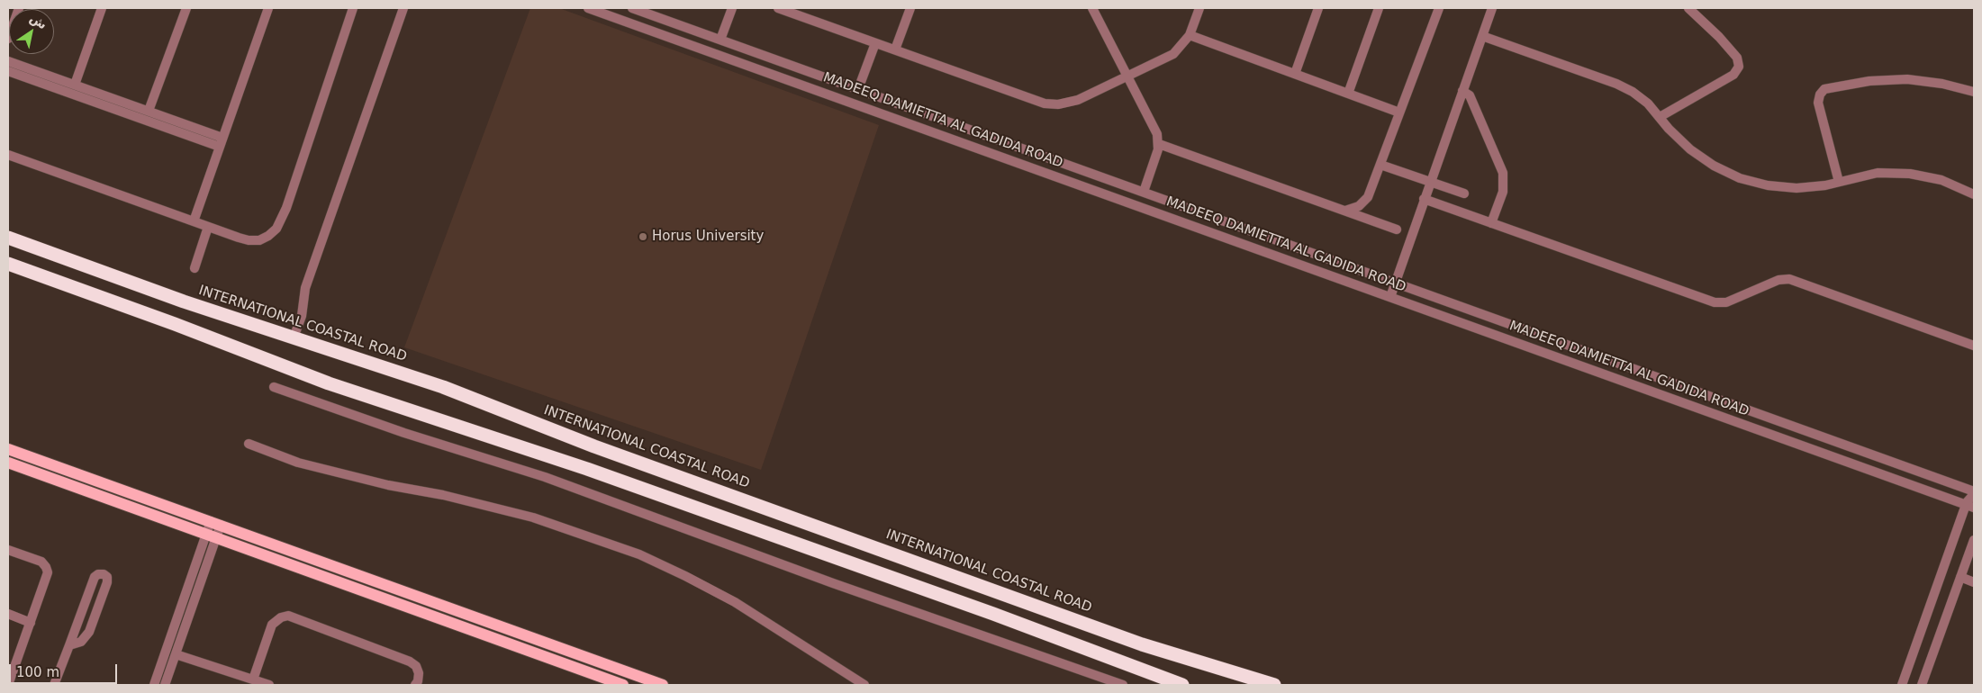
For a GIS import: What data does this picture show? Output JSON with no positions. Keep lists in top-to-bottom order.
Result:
{
  "streets": {
    "highway": ["INTERNATIONAL COASTAL ROAD"],
    "street": ["MADEEQ DAMIETTA AL GADIDA ROAD"]
  },
  "places": ["Horus University"],
  "scale_bar": "100 m",
  "north": "top right"
}
